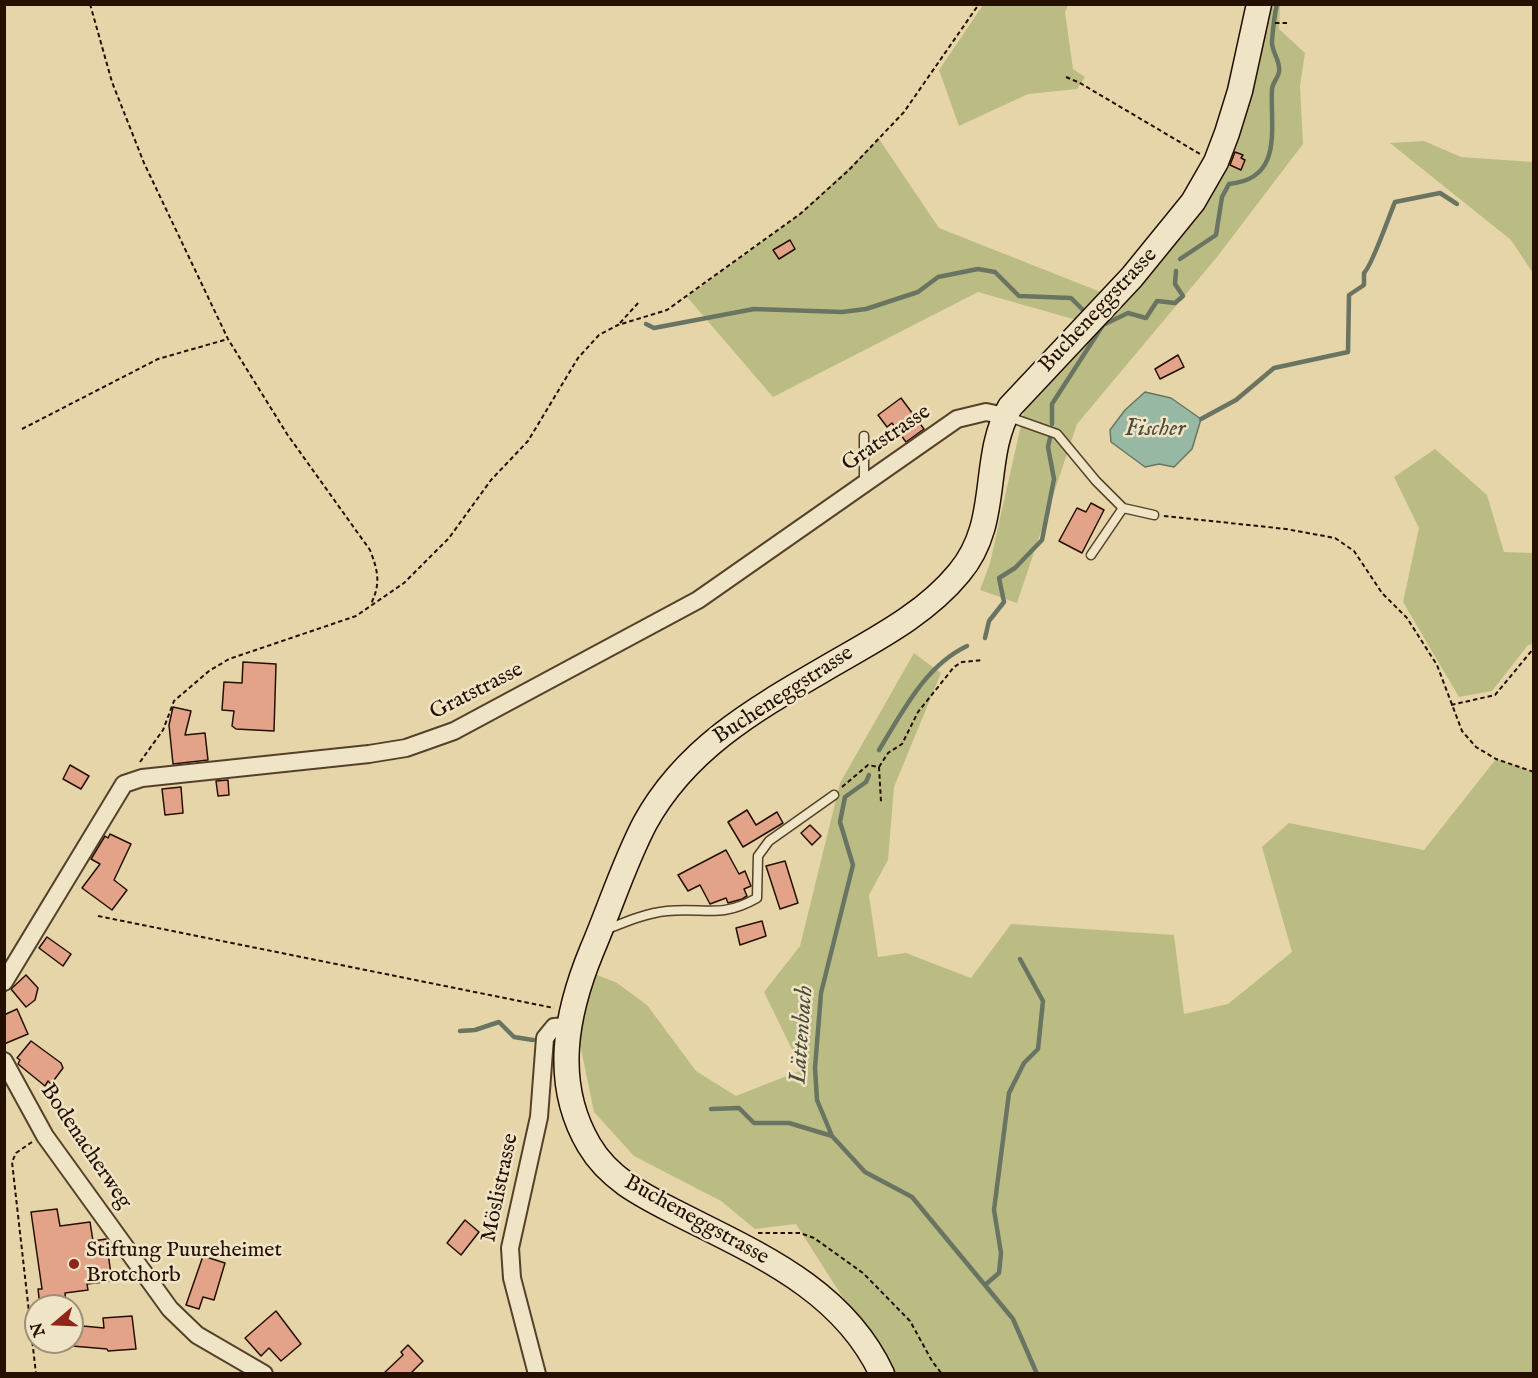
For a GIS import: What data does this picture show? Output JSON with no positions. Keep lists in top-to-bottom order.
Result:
{
  "streets": {
    "street": [
      "Bucheneggstrasse",
      "Gratstrasse",
      "Bodenacherweg",
      "Möslistrasse"
    ]
  },
  "crossings": [
    ["Bucheneggstrasse", "Gratstrasse"],
    ["Bucheneggstrasse", "Möslistrasse"]
  ],
  "water": ["Fischer", "Lättenbach"],
  "places": ["Stiftung Puureheimet Brotchorb"],
  "north": "left"
}
